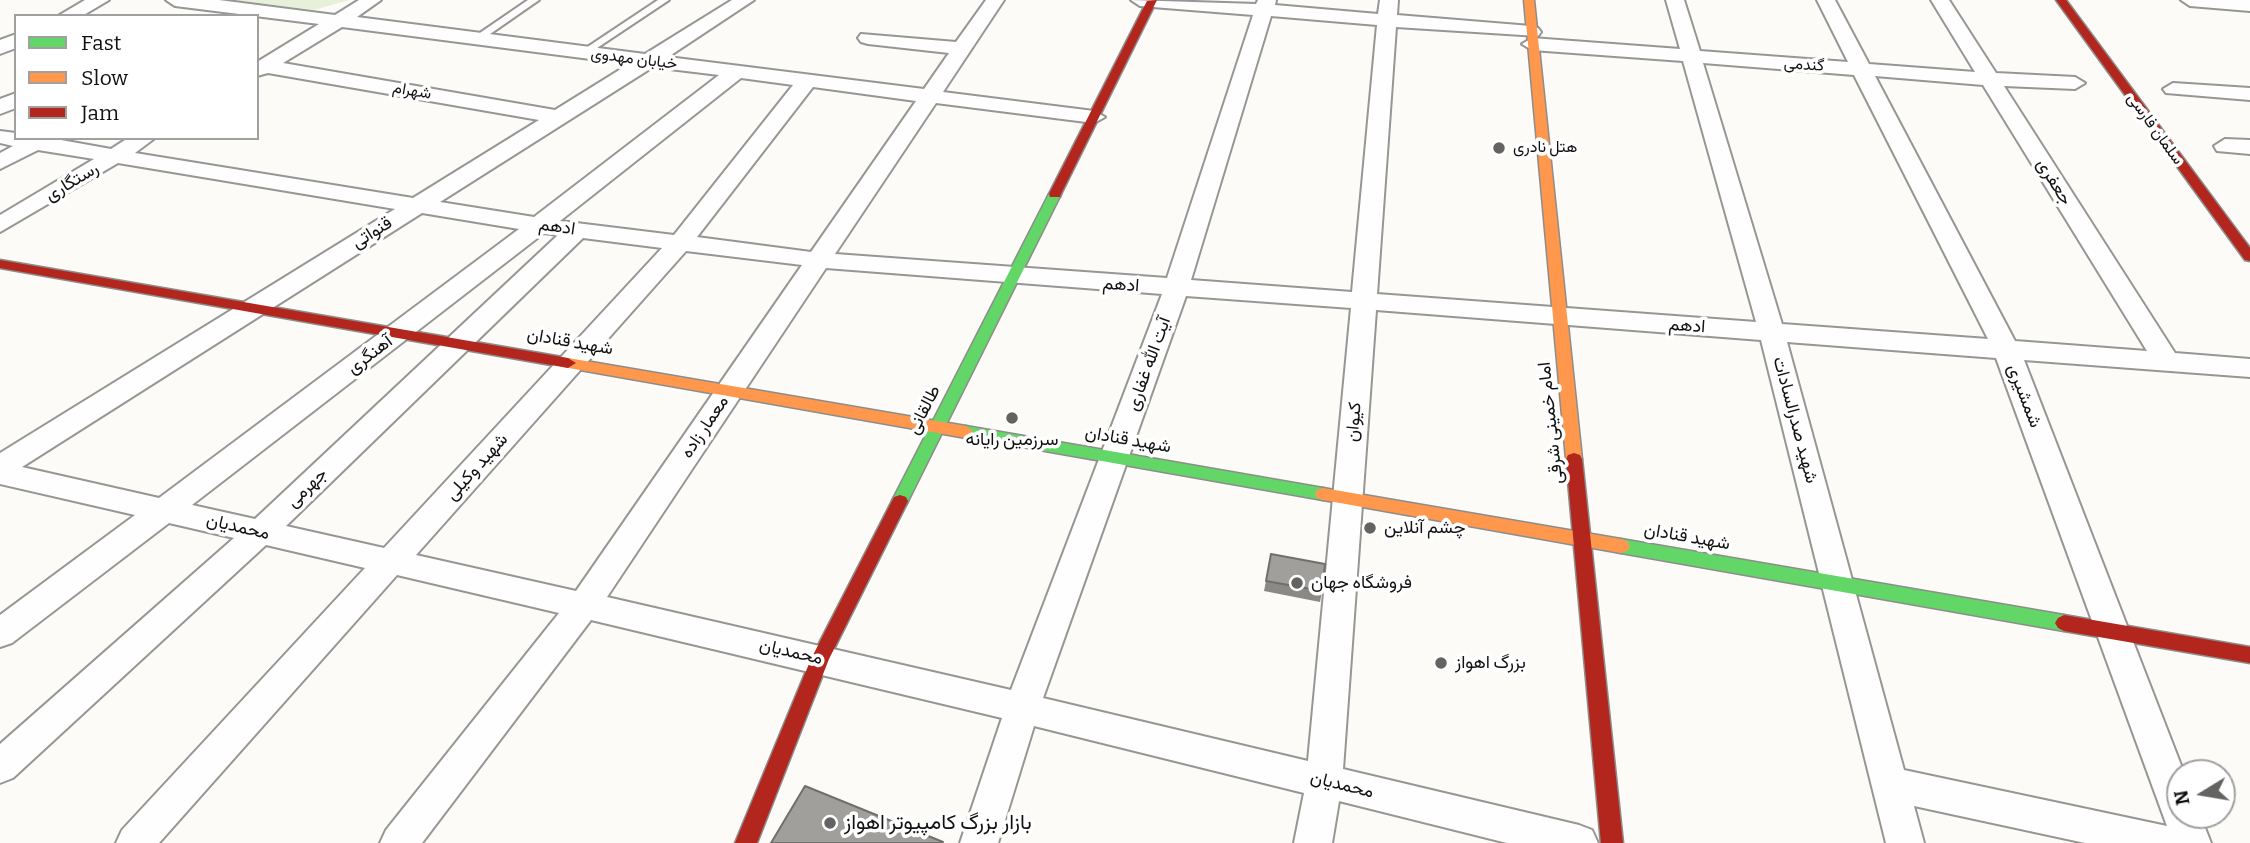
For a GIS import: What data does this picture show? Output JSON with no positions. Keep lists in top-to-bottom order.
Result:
{
  "streets": {
    "street": [
      "خیابان مهدوی",
      "گندمی",
      "شهرام",
      "سلمان فارسی",
      "رستگاری",
      "جعفری",
      "ادهم",
      "قنواتی",
      "شهید قنادان",
      "آهنگری",
      "آیت الله غفاری",
      "شمشیری",
      "طالقانی",
      "شهید صدرالسادات",
      "کیوان",
      "امام خمینی شرقی",
      "معمار زاده",
      "شهید وکیلی",
      "جهرمی",
      "محمدیان"
    ]
  },
  "crossings": [
    ["خیابان مهدوی", "قنواتی"],
    ["خیابان مهدوی", "آهنگری"],
    ["خیابان مهدوی", "طالقانی"],
    ["خیابان مهدوی", "معمار زاده"],
    ["خیابان مهدوی", "شهید وکیلی"],
    ["گندمی", "جعفری"],
    ["گندمی", "آیت الله غفاری"],
    ["گندمی", "شمشیری"],
    ["گندمی", "طالقانی"],
    ["گندمی", "شهید صدرالسادات"],
    ["گندمی", "کیوان"],
    ["گندمی", "امام خمینی شرقی"],
    ["شهرام", "قنواتی"],
    ["رستگاری", "ادهم"],
    ["جعفری", "ادهم"],
    ["ادهم", "قنواتی"],
    ["ادهم", "آهنگری"],
    ["ادهم", "آیت الله غفاری"],
    ["ادهم", "شمشیری"],
    ["ادهم", "طالقانی"],
    ["ادهم", "شهید صدرالسادات"],
    ["ادهم", "کیوان"],
    ["ادهم", "امام خمینی شرقی"],
    ["ادهم", "معمار زاده"],
    ["ادهم", "شهید وکیلی"],
    ["ادهم", "جهرمی"],
    ["قنواتی", "شهید قنادان"],
    ["شهید قنادان", "آهنگری"],
    ["شهید قنادان", "آیت الله غفاری"],
    ["شهید قنادان", "شمشیری"],
    ["شهید قنادان", "طالقانی"],
    ["شهید قنادان", "شهید صدرالسادات"],
    ["شهید قنادان", "کیوان"],
    ["شهید قنادان", "امام خمینی شرقی"],
    ["شهید قنادان", "معمار زاده"],
    ["شهید قنادان", "شهید وکیلی"],
    ["شهید قنادان", "جهرمی"],
    ["آهنگری", "محمدیان"],
    ["آیت الله غفاری", "محمدیان"],
    ["طالقانی", "محمدیان"],
    ["کیوان", "محمدیان"],
    ["معمار زاده", "محمدیان"],
    ["شهید وکیلی", "محمدیان"],
    ["جهرمی", "محمدیان"]
  ],
  "places": [
    "هتل نادری",
    "سرزمین رایانه",
    "چشم آنلاین",
    "فروشگاه جهان",
    "بزرگ اهواز",
    "بازار بزرگ کامپیوتر اهواز"
  ],
  "legend": ["Fast", "Slow", "Jam"],
  "north": "left"
}
